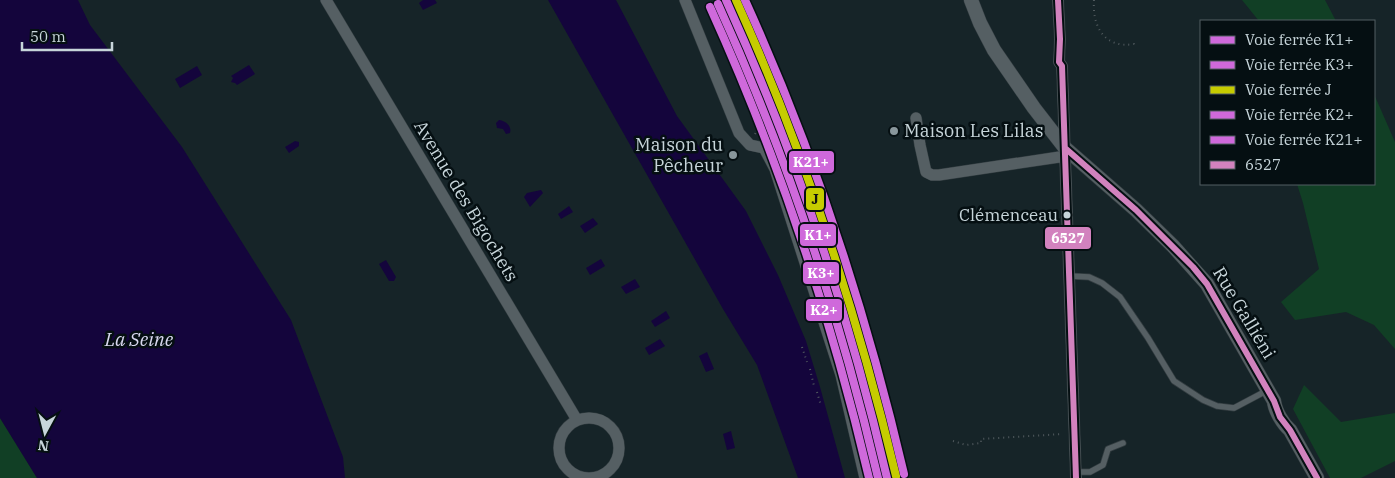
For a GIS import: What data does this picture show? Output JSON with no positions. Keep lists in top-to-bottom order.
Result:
{
  "streets": {
    "street": ["Avenue des Bigochets", "Rue Galliéni"]
  },
  "water": ["La Seine"],
  "places": ["Maison Les Lilas", "Maison du Pêcheur", "Clémenceau"],
  "lines": [
    "rail line K1+",
    "rail line J",
    "rail line K21+",
    "transit line 6527",
    "rail line K3+",
    "rail line K2+"
  ],
  "legend": [
    "Voie ferrée K1+",
    "Voie ferrée K3+",
    "Voie ferrée J",
    "Voie ferrée K2+",
    "Voie ferrée K21+",
    "6527"
  ],
  "scale_bar": "50 m",
  "north": "bottom"
}
